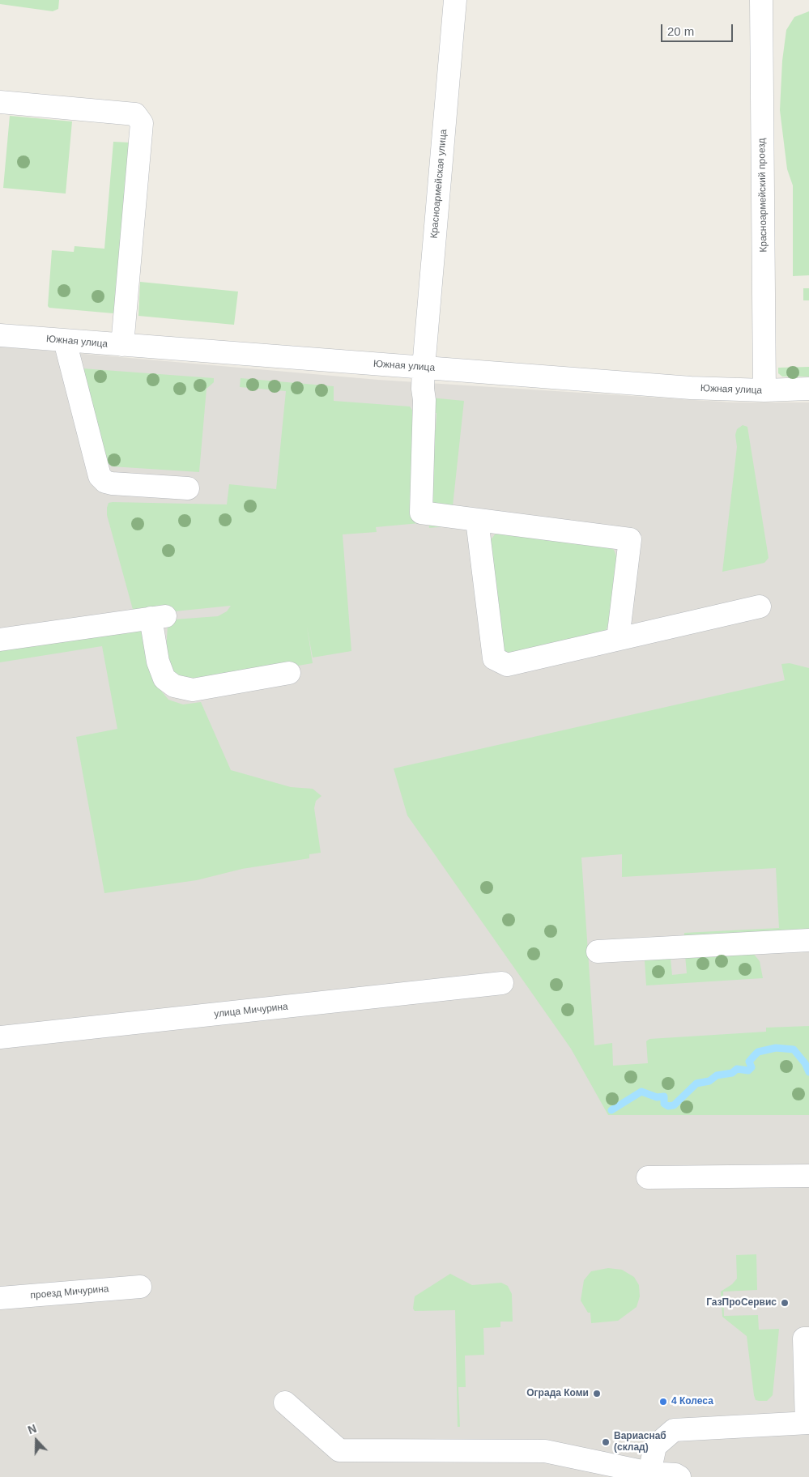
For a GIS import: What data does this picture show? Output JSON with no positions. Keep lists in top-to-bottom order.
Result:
{
  "streets": {
    "street": [
      "Красноармейская улица",
      "Красноармейский проезд",
      "Южная улица",
      "улица Мичурина",
      "проезд Мичурина"
    ]
  },
  "crossings": [
    ["Красноармейская улица", "Южная улица"],
    ["Красноармейский проезд", "Южная улица"]
  ],
  "places": [
    "ГазПроСервис",
    "Ограда Коми",
    "4 Колеса",
    "Вариаснаб (склад)"
  ],
  "scale_bar": "20 m",
  "north": "top"
}
